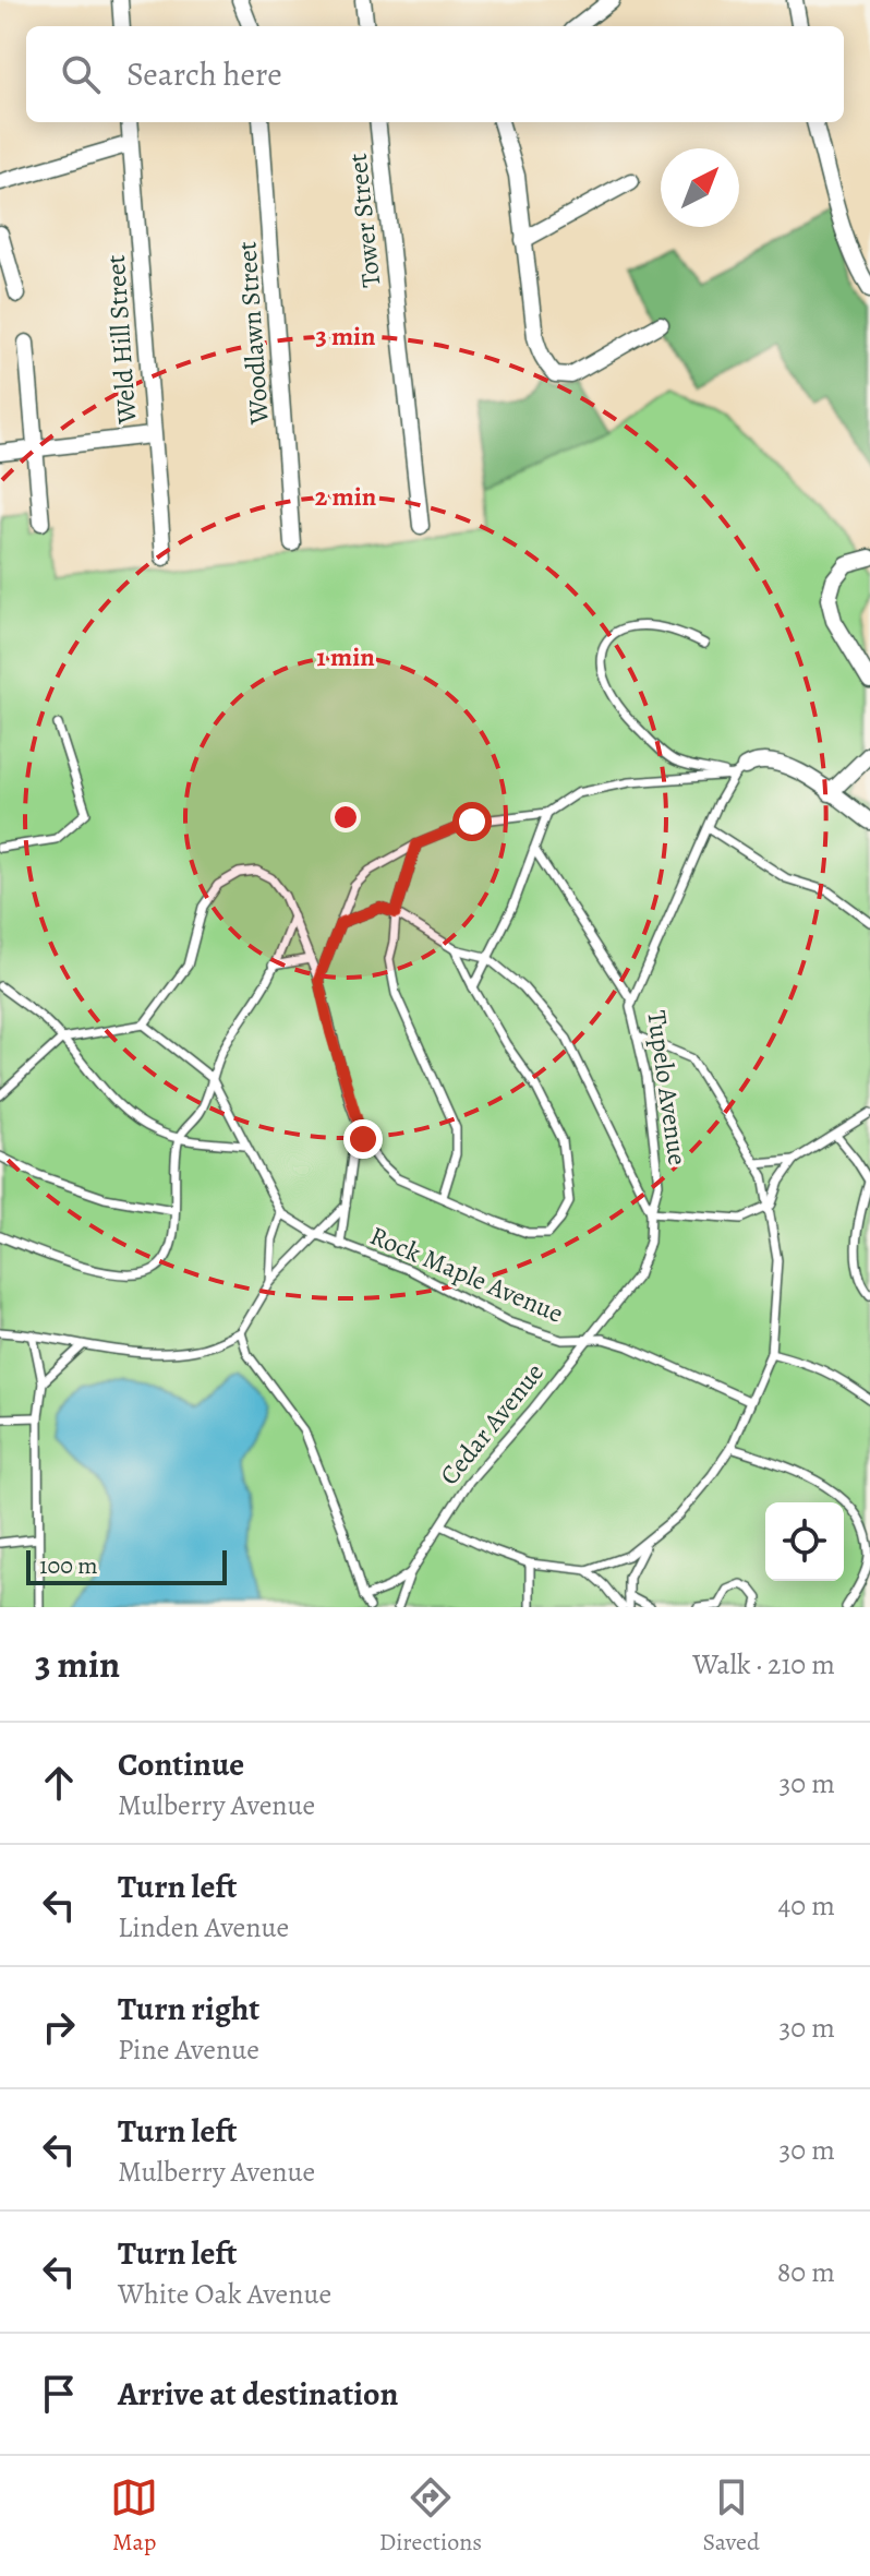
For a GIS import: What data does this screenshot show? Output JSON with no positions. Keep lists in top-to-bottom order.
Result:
{
  "streets": {
    "street": ["Tower Street", "Woodlawn Street", "Weld Hill Street"],
    "lane": ["Tupelo Avenue", "Rock Maple Avenue", "Cedar Avenue"]
  },
  "crossings": [
    ["Tupelo Avenue", "Cedar Avenue"],
    ["Rock Maple Avenue", "Cedar Avenue"]
  ],
  "scale_bar": "100 m",
  "north": "top right",
  "page": {
    "search": "Search here",
    "scale": "100 m",
    "heading": ["3 min", "Walk · 210 m"],
    "list": [
      ["Continue", "Mulberry Avenue", "30 m"],
      ["Turn left", "Linden Avenue", "40 m"],
      ["Turn right", "Pine Avenue", "30 m"],
      ["Turn left", "Mulberry Avenue", "30 m"],
      ["Turn left", "White Oak Avenue", "80 m"],
      "Arrive at destination"
    ],
    "nav": ["Map", "Directions", "Saved"]
  },
  "rings": ["3 min", "2 min", "1 min"]
}
